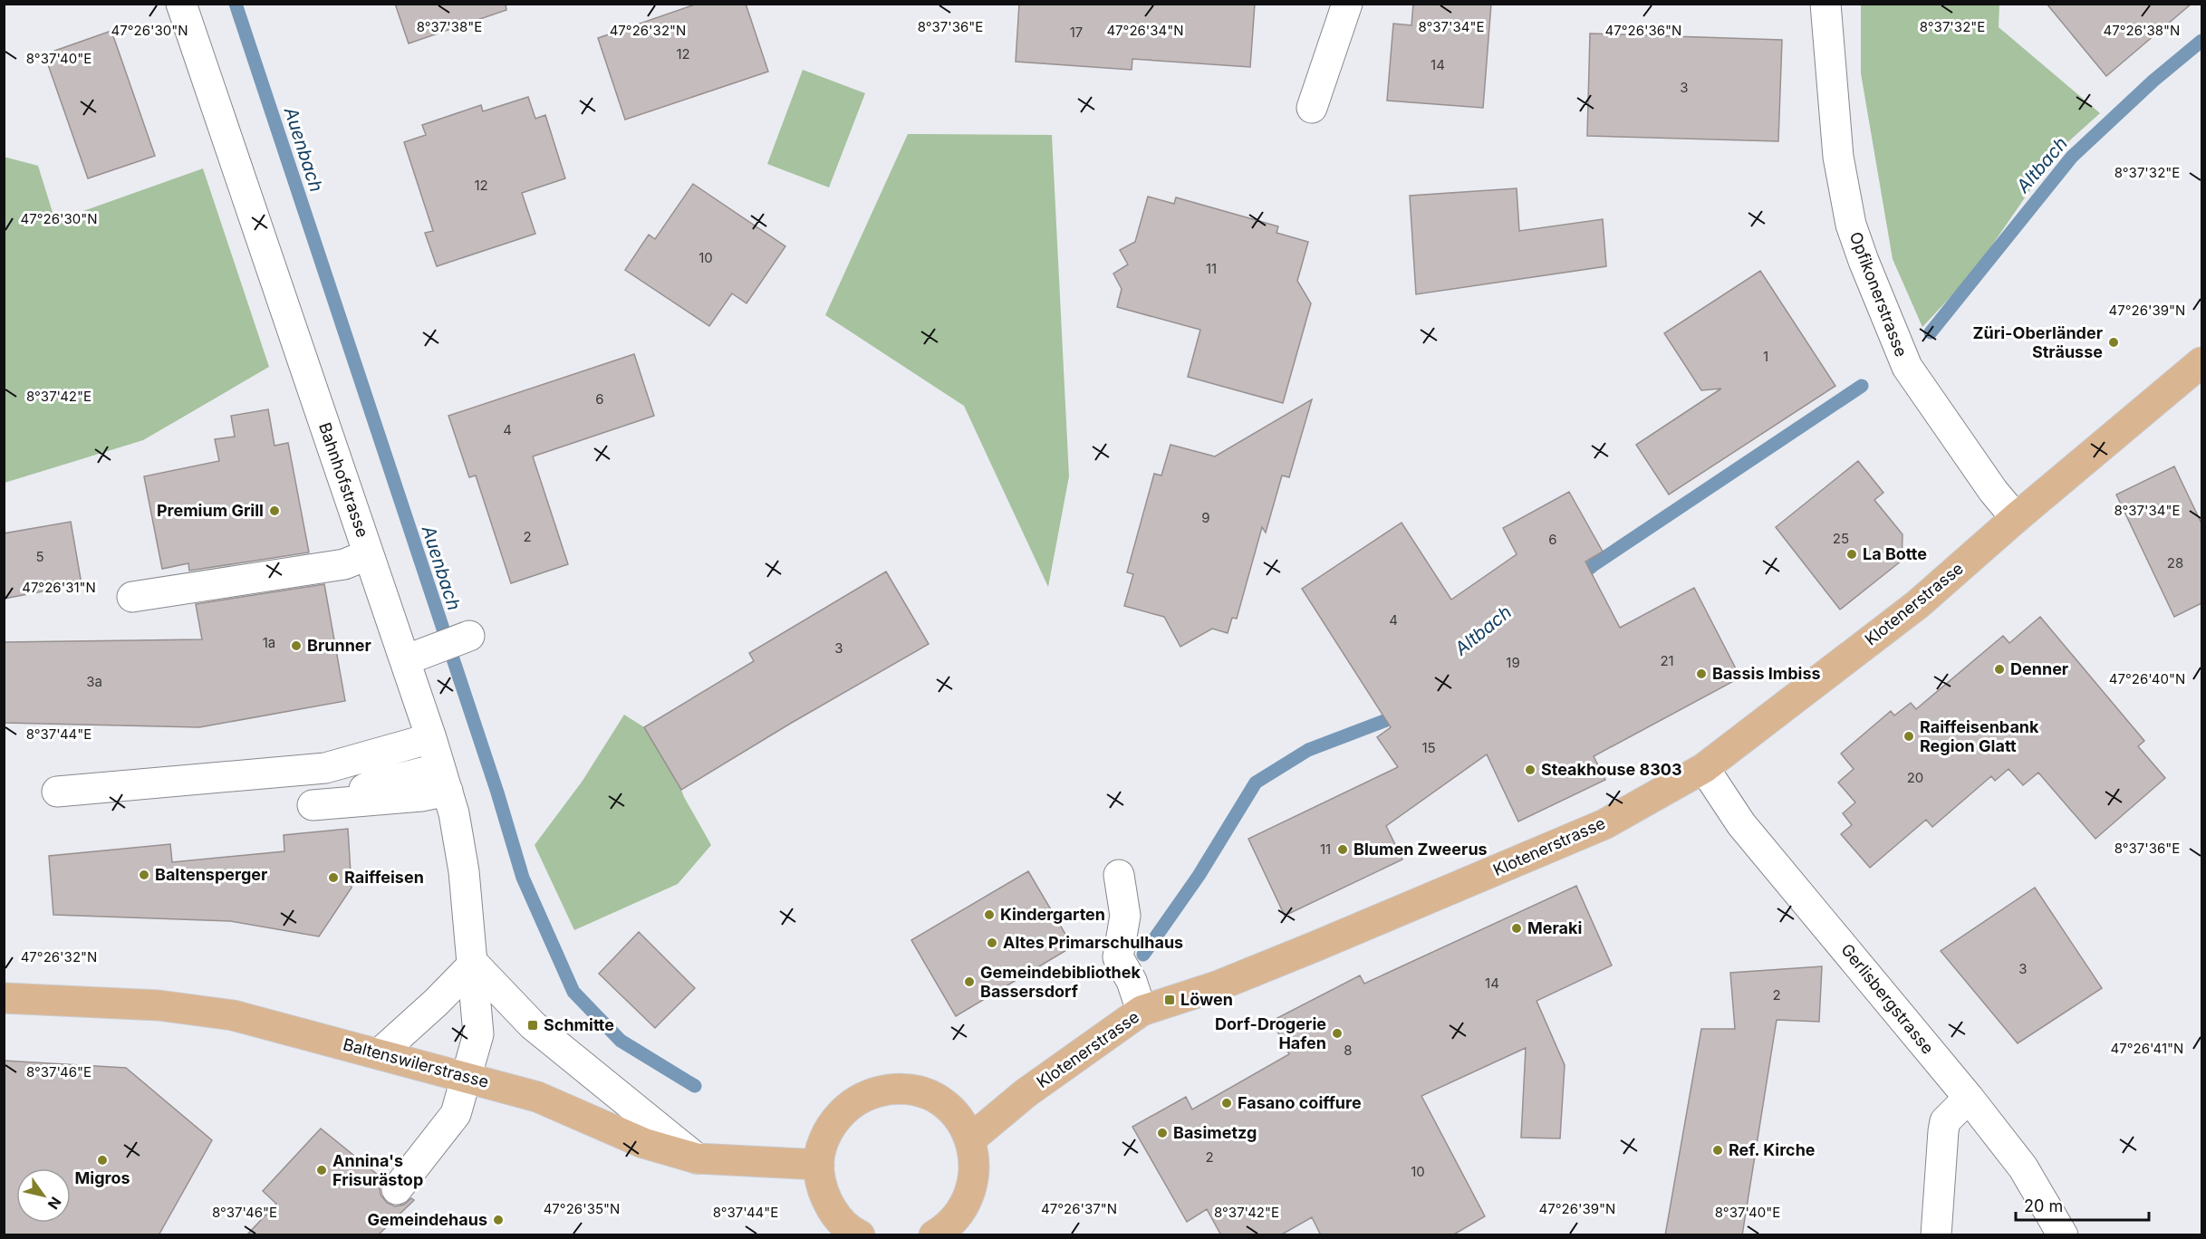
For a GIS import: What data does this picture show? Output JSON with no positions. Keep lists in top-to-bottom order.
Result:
{
  "streets": {
    "main road": ["Klotenerstrasse", "Baltenswilerstrasse"],
    "street": ["Opfikonerstrasse", "Bahnhofstrasse", "Gerlisbergstrasse"]
  },
  "crossings": [
    ["Opfikonerstrasse", "Klotenerstrasse"],
    ["Bahnhofstrasse", "Baltenswilerstrasse"],
    ["Klotenerstrasse", "Gerlisbergstrasse"]
  ],
  "water": ["Auenbach", "Altbach"],
  "places": {
    "other": [
      "Züri-Oberländer Sträusse",
      "Premium Grill",
      "La Botte",
      "Brunner",
      "Denner",
      "Bassis Imbiss",
      "Raiffeisenbank Region Glatt",
      "Steakhouse 8303",
      "Blumen Zweerus",
      "Baltensperger",
      "Raiffeisen",
      "Kindergarten",
      "Meraki",
      "Altes Primarschulhaus",
      "Gemeindebibliothek Bassersdorf",
      "Dorf-Drogerie Hafen",
      "Fasano coiffure",
      "Basimetzg",
      "Ref. Kirche",
      "Migros",
      "Annina's Frisurästop",
      "Gemeindehaus"
    ],
    "transit": ["Löwen", "Schmitte"]
  },
  "house_numbers": [
    "17",
    "12",
    "14",
    "3",
    "12",
    "10",
    "11",
    "1",
    "6",
    "4",
    "9",
    "2",
    "25",
    "6",
    "5",
    "28",
    "4",
    "1a",
    "3",
    "21",
    "19",
    "3a",
    "15",
    "20",
    "11",
    "3",
    "14",
    "2",
    "8",
    "2",
    "10"
  ],
  "scale_bar": "20 m",
  "north": "bottom right",
  "coordinates": [
    "8°37'38\"E",
    "8°37'36\"E",
    "8°37'34\"E",
    "8°37'32\"E",
    "47°26'30\"N",
    "47°26'32\"N",
    "47°26'34\"N",
    "47°26'36\"N",
    "47°26'38\"N",
    "8°37'40\"E",
    "47°26'39\"N",
    "8°37'42\"E",
    "47°26'31\"N",
    "47°26'40\"N",
    "8°37'44\"E",
    "47°26'41\"N",
    "8°37'46\"E",
    "47°26'35\"N",
    "47°26'37\"N"
  ]
}
